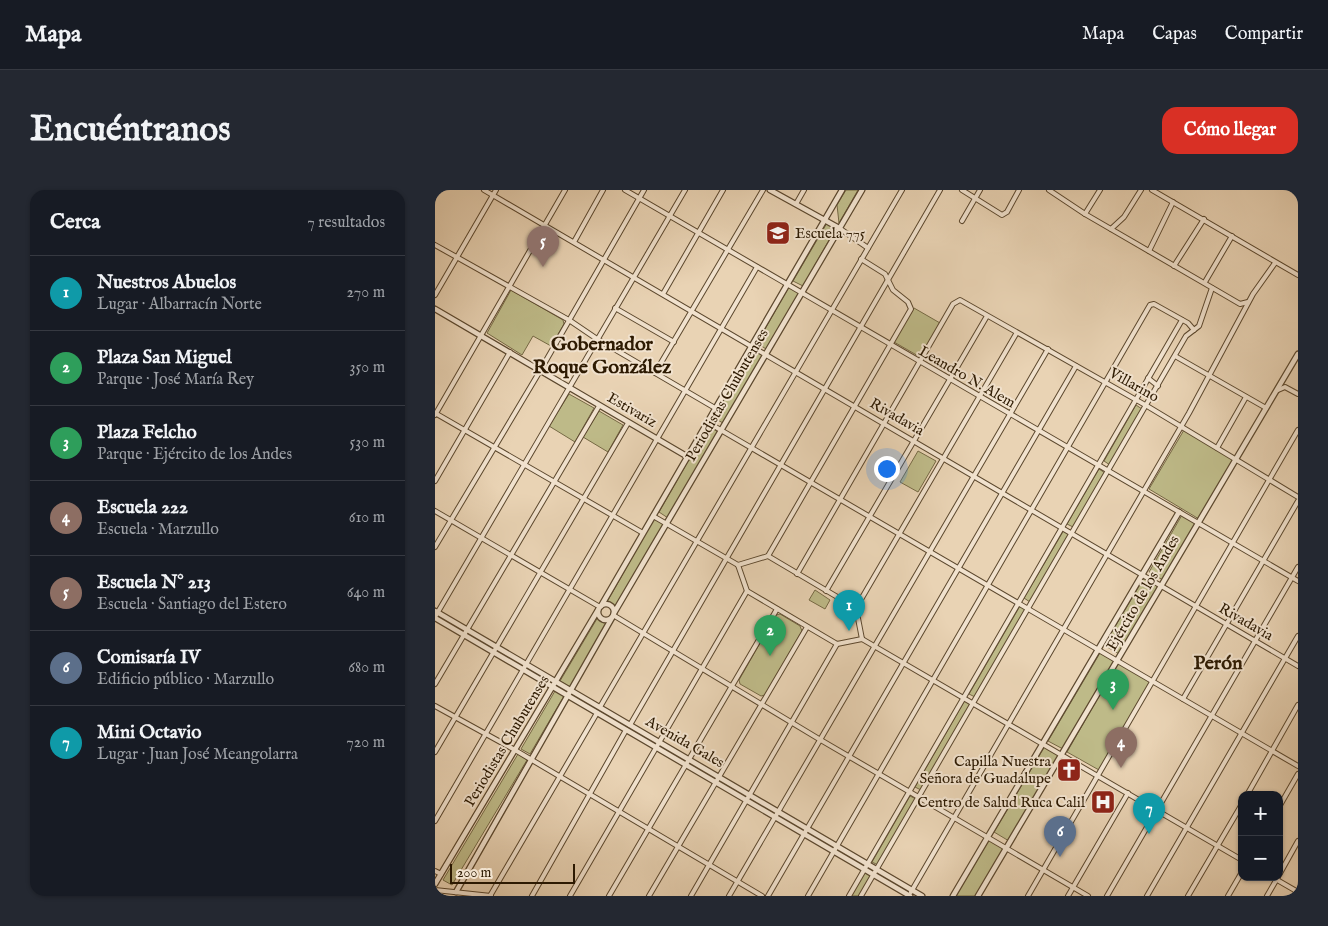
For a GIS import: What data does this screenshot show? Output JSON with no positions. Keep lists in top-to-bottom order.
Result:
{
  "streets": {
    "street": [
      "Leandro N. Alem",
      "Villarino",
      "Periodistas Chubutenses",
      "Estivariz",
      "Rivadavia",
      "Ejército de los Andes",
      "Avenida Gales"
    ]
  },
  "crossings": [
    ["Leandro N. Alem", "Villarino"],
    ["Leandro N. Alem", "Periodistas Chubutenses"],
    ["Leandro N. Alem", "Ejército de los Andes"],
    ["Villarino", "Ejército de los Andes"],
    ["Periodistas Chubutenses", "Estivariz"],
    ["Periodistas Chubutenses", "Rivadavia"],
    ["Periodistas Chubutenses", "Avenida Gales"],
    ["Rivadavia", "Ejército de los Andes"]
  ],
  "districts": ["Gobernador Roque González", "Perón"],
  "places": {
    "school or university": ["Escuela 775"],
    "church": ["Capilla Nuestra Señora de Guadalupe"],
    "hospital": ["Centro de Salud Ruca Calil"]
  },
  "scale_bar": "200 m",
  "page": {
    "header": "Mapa",
    "nav": ["Mapa", "Capas", "Compartir"],
    "buttons": "Cómo llegar",
    "title": "Encuéntranos",
    "heading": ["Cerca", "7 resultados"],
    "pins": [
      "5",
      "1",
      "2",
      "3",
      "4",
      "7",
      "6"
    ],
    "list": [
      {
        "mark": "1",
        "name": "Nuestros Abuelos",
        "note": "Lugar · Albarracín Norte",
        "value": "270 m"
      },
      {
        "mark": "2",
        "name": "Plaza San Miguel",
        "note": "Parque · José María Rey",
        "value": "350 m"
      },
      {
        "mark": "3",
        "name": "Plaza Felcho",
        "note": "Parque · Ejército de los Andes",
        "value": "530 m"
      },
      {
        "mark": "4",
        "name": "Escuela 222",
        "note": "Escuela · Marzullo",
        "value": "610 m"
      },
      {
        "mark": "5",
        "name": "Escuela N° 213",
        "note": "Escuela · Santiago del Estero",
        "value": "640 m"
      },
      {
        "mark": "6",
        "name": "Comisaría IV",
        "note": "Edificio público · Marzullo",
        "value": "680 m"
      },
      {
        "mark": "7",
        "name": "Mini Octavio",
        "note": "Lugar · Juan José Meangolarra",
        "value": "720 m"
      }
    ],
    "map_buttons": ["+", "−"],
    "scale": "200 m"
  }
}
